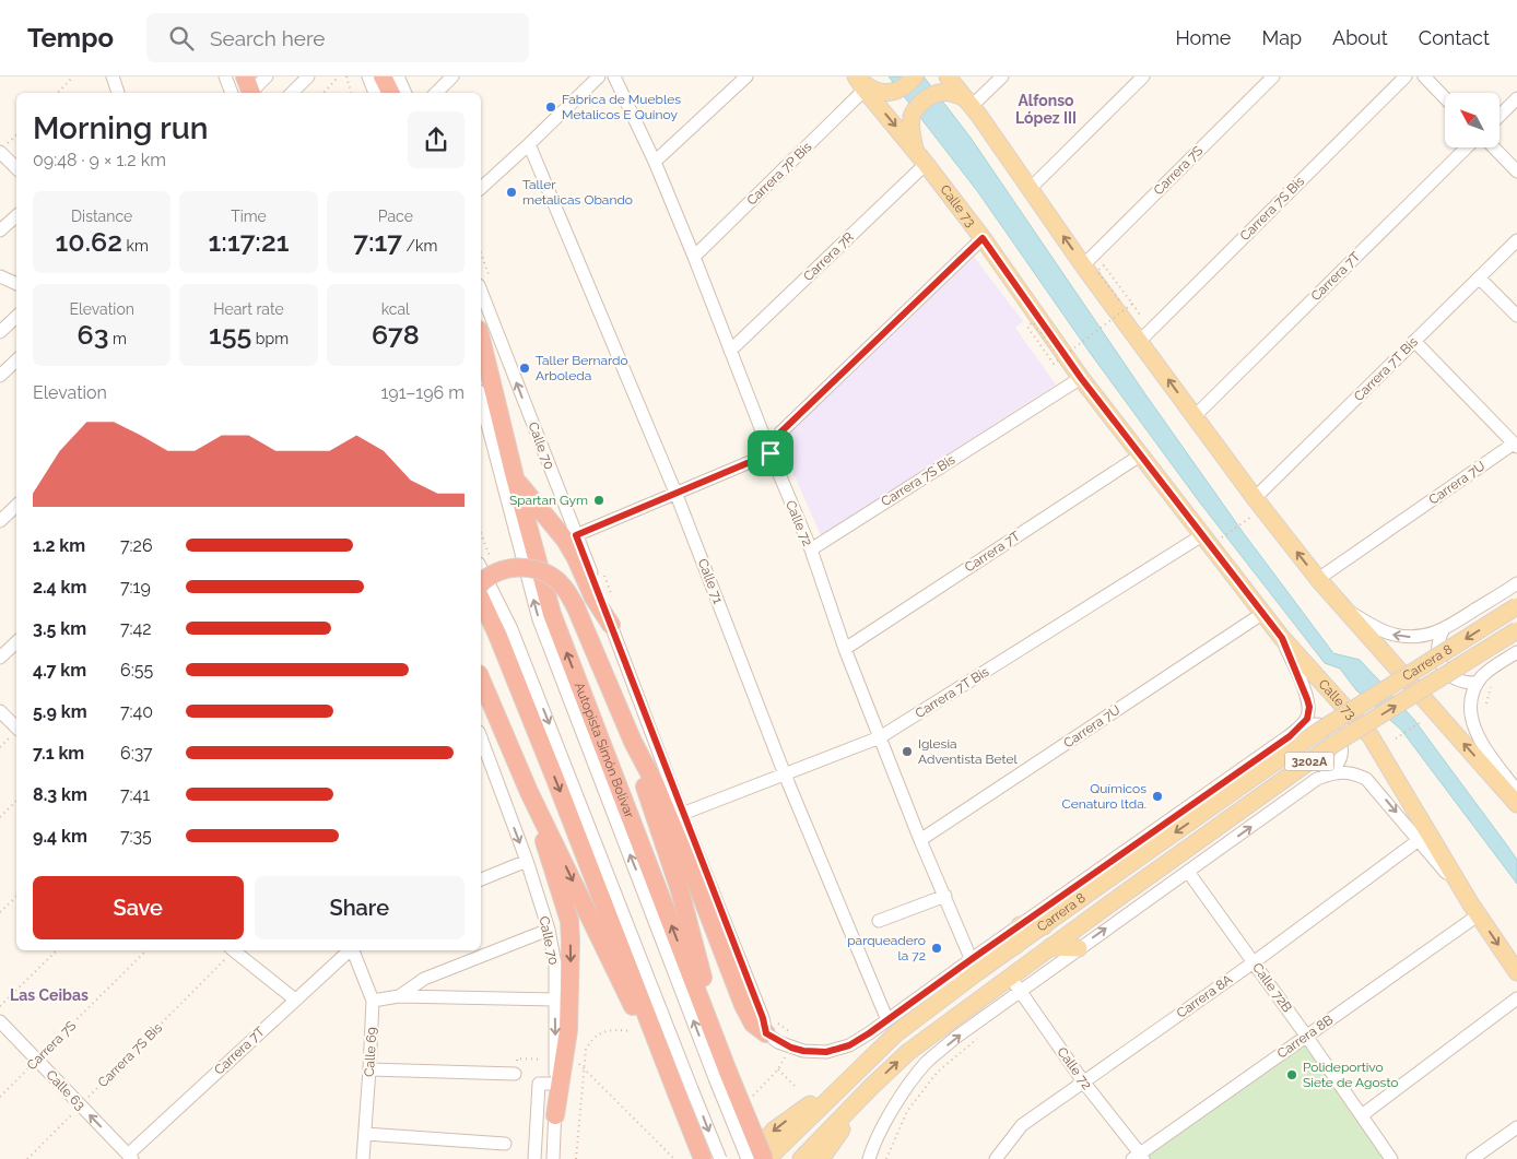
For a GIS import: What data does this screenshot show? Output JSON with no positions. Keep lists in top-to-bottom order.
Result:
{
  "streets": {
    "highway": ["Autopista Simón Bolívar"],
    "main road": ["Calle 73", "Carrera 8", "3202A"],
    "street": [
      "Carrera 7S",
      "Carrera 7P Bis",
      "Carrera 7S Bis",
      "Carrera 7R",
      "Carrera 7T",
      "Carrera 7T Bis",
      "Calle 70",
      "Carrera 7U",
      "Calle 72",
      "Calle 71",
      "Calle 72B",
      "Carrera 8A",
      "Carrera 8B",
      "Calle 69",
      "Calle 63"
    ]
  },
  "crossings": [
    ["Carrera 7S", "Calle 63"],
    ["Carrera 7P Bis", "Calle 73"],
    ["Carrera 7P Bis", "Calle 72"],
    ["Calle 73", "Carrera 7S Bis"],
    ["Calle 73", "Carrera 7R"],
    ["Calle 73", "Carrera 7T"],
    ["Calle 73", "Carrera 7T Bis"],
    ["Calle 73", "Carrera 7U"],
    ["Calle 73", "Carrera 8"],
    ["Calle 73", "Carrera 8B"],
    ["Carrera 7S Bis", "Calle 72"],
    ["Carrera 7S Bis", "Calle 63"],
    ["Carrera 7R", "Calle 72"],
    ["Carrera 7T", "Calle 72"],
    ["Carrera 7T", "Calle 63"],
    ["Carrera 7T Bis", "Calle 70"],
    ["Carrera 7T Bis", "Calle 72"],
    ["Carrera 7T Bis", "Calle 71"],
    ["Calle 70", "Carrera 8"],
    ["Carrera 7U", "Calle 72"],
    ["Calle 72", "Carrera 8"],
    ["Calle 72", "Carrera 8A"],
    ["Calle 72", "Carrera 8B"],
    ["Calle 71", "Carrera 8"],
    ["Carrera 8", "Autopista Simón Bolívar"],
    ["Calle 72B", "Carrera 8A"],
    ["Calle 72B", "Carrera 8B"]
  ],
  "one_way": ["Calle 63"],
  "districts": ["Alfonso López III", "Las Ceibas"],
  "places": [
    "Fabrica de Muebles Metalicos E Quinoy",
    "Taller metalicas Obando",
    "Taller Bernardo Arboleda",
    "Spartan Gym",
    "Iglesia Adventista Betel",
    "Químicos Cenaturo ltda.",
    "parqueadero la 72",
    "Polideportivo Siete de Agosto"
  ],
  "north": "top left",
  "page": {
    "header": "Tempo",
    "search": "Search here",
    "nav": [
      "Home",
      "Map",
      "About",
      "Contact"
    ],
    "heading": ["Morning run", "09:48 · 9 × 1.2 km"],
    "stats": [
      ["Distance", "10.62 km"],
      ["Time", "1:17:21"],
      ["Pace", "7:17 /km"],
      ["Elevation", "63 m"],
      ["Heart rate", "155 bpm"],
      ["kcal", "678"]
    ],
    "chart": ["Elevation", "191–196 m"],
    "list": [
      {
        "name": "1.2 km",
        "note": "7:26"
      },
      {
        "name": "2.4 km",
        "note": "7:19"
      },
      {
        "name": "3.5 km",
        "note": "7:42"
      },
      {
        "name": "4.7 km",
        "note": "6:55"
      },
      {
        "name": "5.9 km",
        "note": "7:40"
      },
      {
        "name": "7.1 km",
        "note": "6:37"
      },
      {
        "name": "8.3 km",
        "note": "7:41"
      },
      {
        "name": "9.4 km",
        "note": "7:35"
      }
    ],
    "buttons": ["Save", "Share"]
  }
}
